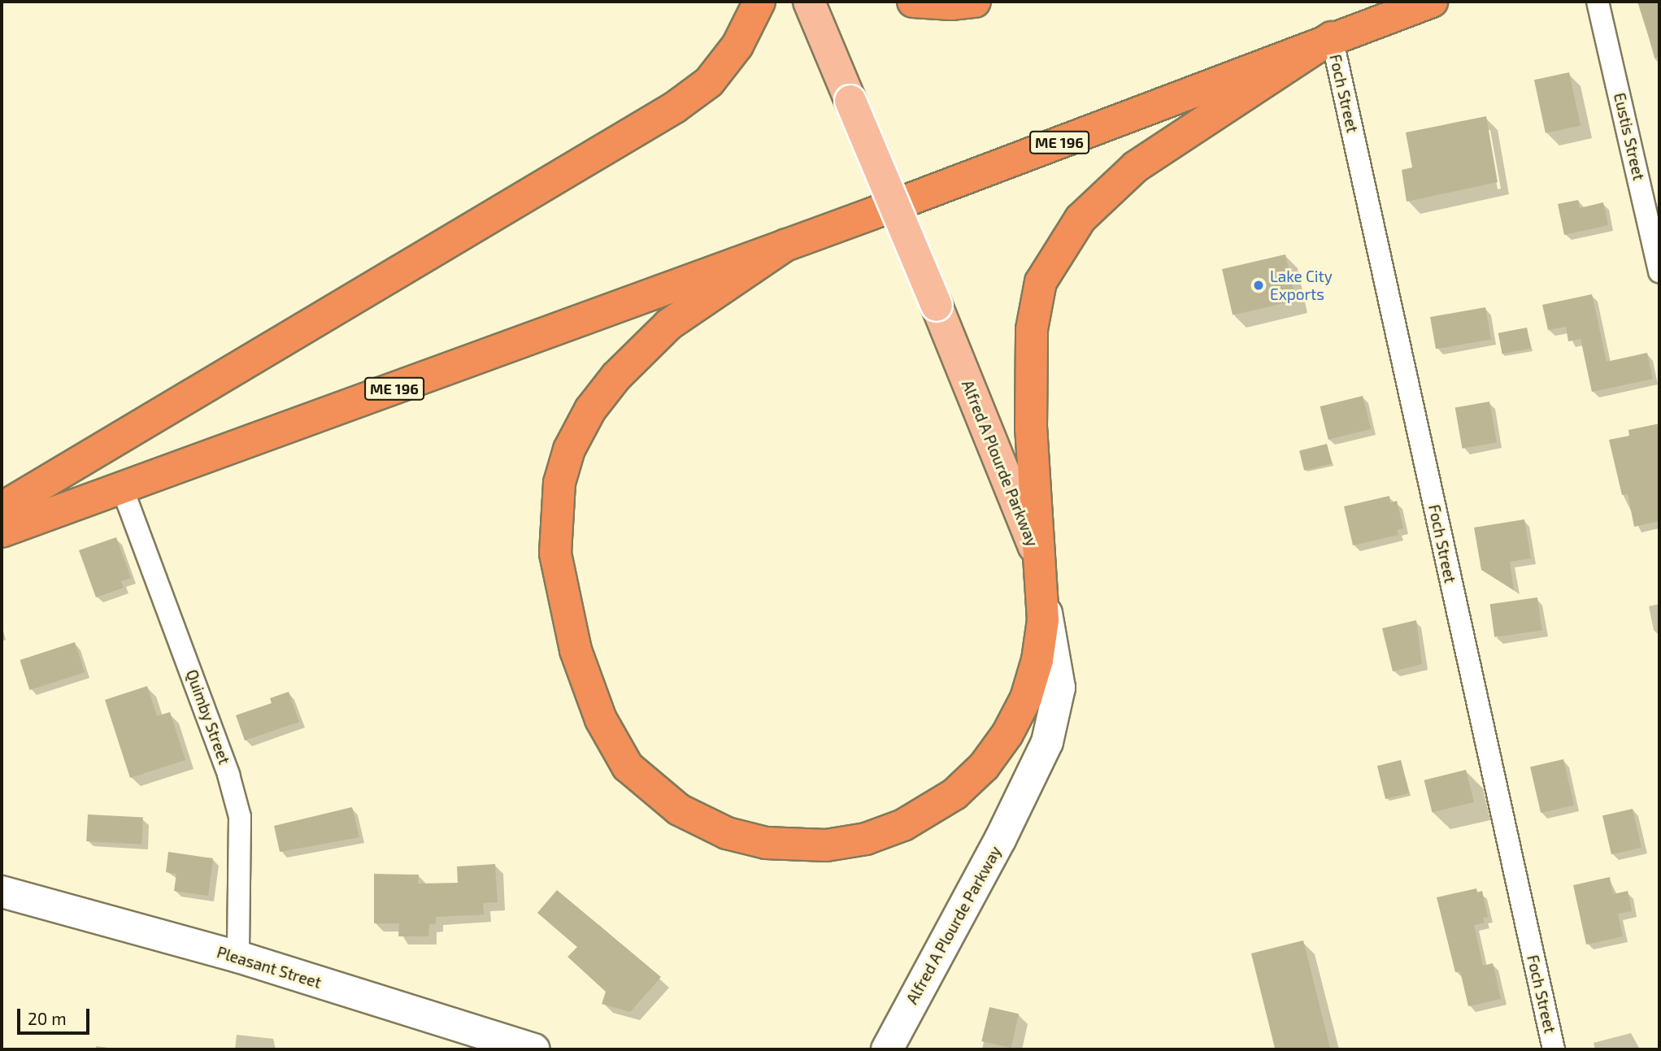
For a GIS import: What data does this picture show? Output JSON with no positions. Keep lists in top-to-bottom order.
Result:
{
  "streets": {
    "highway": ["ME 196"],
    "main road": ["Alfred A Plourde Parkway", "Pleasant Street"],
    "street": ["Foch Street", "Eustis Street", "Quimby Street"]
  },
  "crossings": [
    ["Foch Street", "ME 196"],
    ["ME 196", "Quimby Street"],
    ["Quimby Street", "Pleasant Street"]
  ],
  "places": ["Lake City Exports"],
  "scale_bar": "20 m"
}
